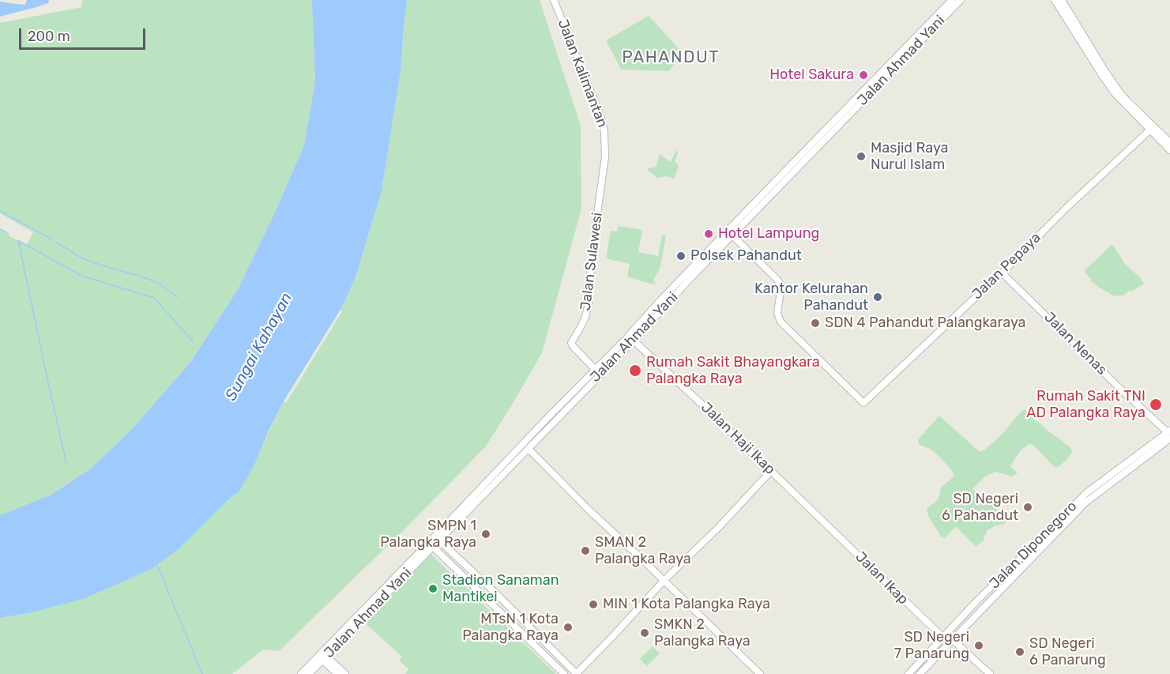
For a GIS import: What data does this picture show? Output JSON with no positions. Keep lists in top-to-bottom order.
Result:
{
  "streets": {
    "main road": ["Jalan Ahmad Yani", "Jalan Diponegoro"],
    "street": [
      "Jalan Kalimantan",
      "Jalan Sulawesi",
      "Jalan Pepaya",
      "Jalan Nenas",
      "Jalan Haji Ikap",
      "Jalan Ikap"
    ]
  },
  "crossings": [
    ["Jalan Ahmad Yani", "Jalan Sulawesi"],
    ["Jalan Ahmad Yani", "Jalan Pepaya"],
    ["Jalan Ahmad Yani", "Jalan Haji Ikap"],
    ["Jalan Kalimantan", "Jalan Sulawesi"],
    ["Jalan Pepaya", "Jalan Nenas"],
    ["Jalan Nenas", "Jalan Diponegoro"],
    ["Jalan Haji Ikap", "Jalan Ikap"],
    ["Jalan Diponegoro", "Jalan Ikap"]
  ],
  "districts": ["PAHANDUT"],
  "water": ["Sungai Kahayan"],
  "places": [
    "Hotel Sakura",
    "Masjid Raya Nurul Islam",
    "Hotel Lampung",
    "Polsek Pahandut",
    "Kantor Kelurahan Pahandut",
    "SDN 4 Pahandut Palangkaraya",
    "Rumah Sakit Bhayangkara Palangka Raya",
    "Rumah Sakit TNI AD Palangka Raya",
    "SD Negeri 6 Pahandut",
    "SMPN 1 Palangka Raya",
    "SMAN 2 Palangka Raya",
    "Stadion Sanaman Mantikei",
    "MIN 1 Kota Palangka Raya",
    "MTsN 1 Kota Palangka Raya",
    "SMKN 2 Palangka Raya",
    "SD Negeri 7 Panarung",
    "SD Negeri 6 Panarung"
  ],
  "scale_bar": "200 m"
}
